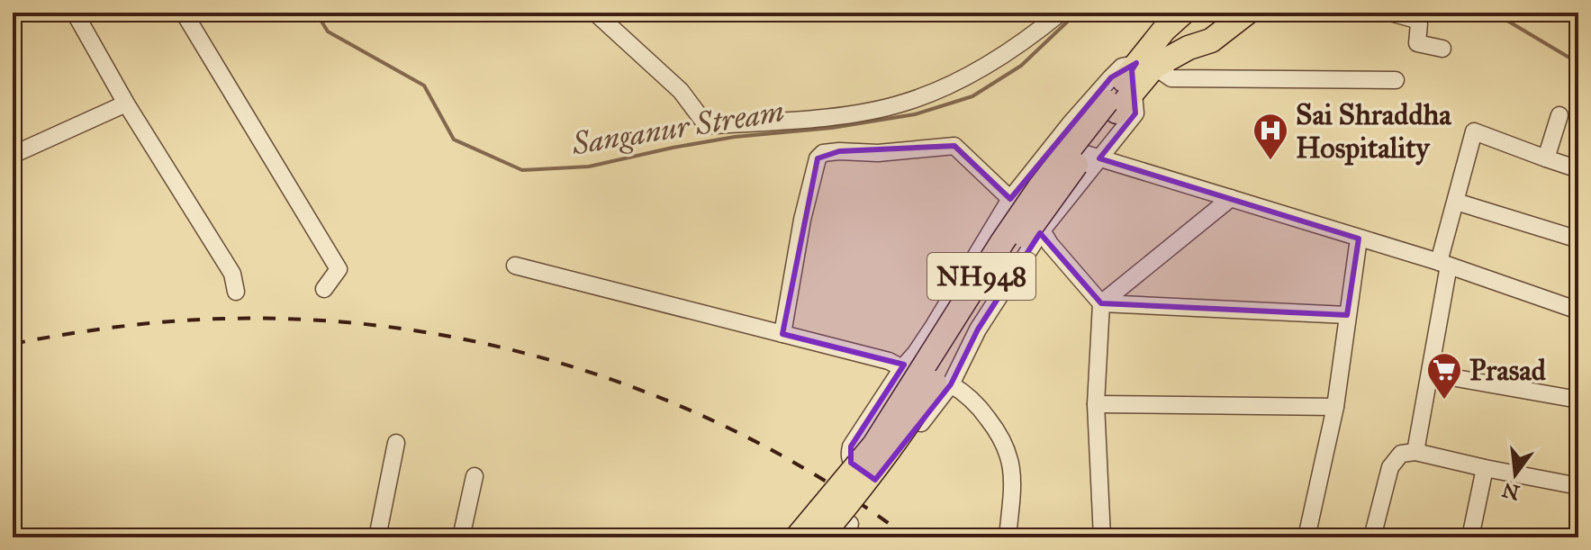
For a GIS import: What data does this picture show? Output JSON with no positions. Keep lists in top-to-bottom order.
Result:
{
  "streets": {
    "highway": ["NH948"]
  },
  "water": ["Sanganur Stream"],
  "places": {
    "hospital": ["Sai Shraddha Hospitality"],
    "supermarket": ["Prasad"]
  },
  "north": "bottom"
}
